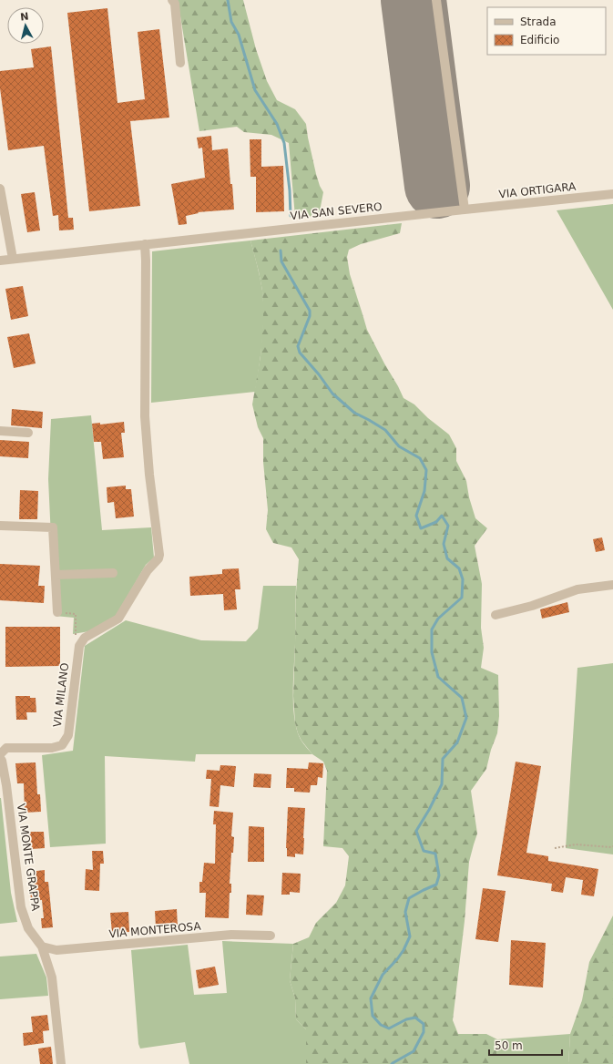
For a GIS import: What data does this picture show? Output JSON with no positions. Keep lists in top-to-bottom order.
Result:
{
  "streets": {
    "street": [
      "VIA ORTIGARA",
      "VIA SAN SEVERO",
      "VIA MILANO",
      "VIA MONTE GRAPPA",
      "VIA MONTEROSA"
    ]
  },
  "crossings": [
    ["VIA ORTIGARA", "VIA SAN SEVERO"],
    ["VIA MONTE GRAPPA", "VIA MONTEROSA"]
  ],
  "legend": ["Strada", "Edificio"],
  "scale_bar": "50 m",
  "north": "top"
}
